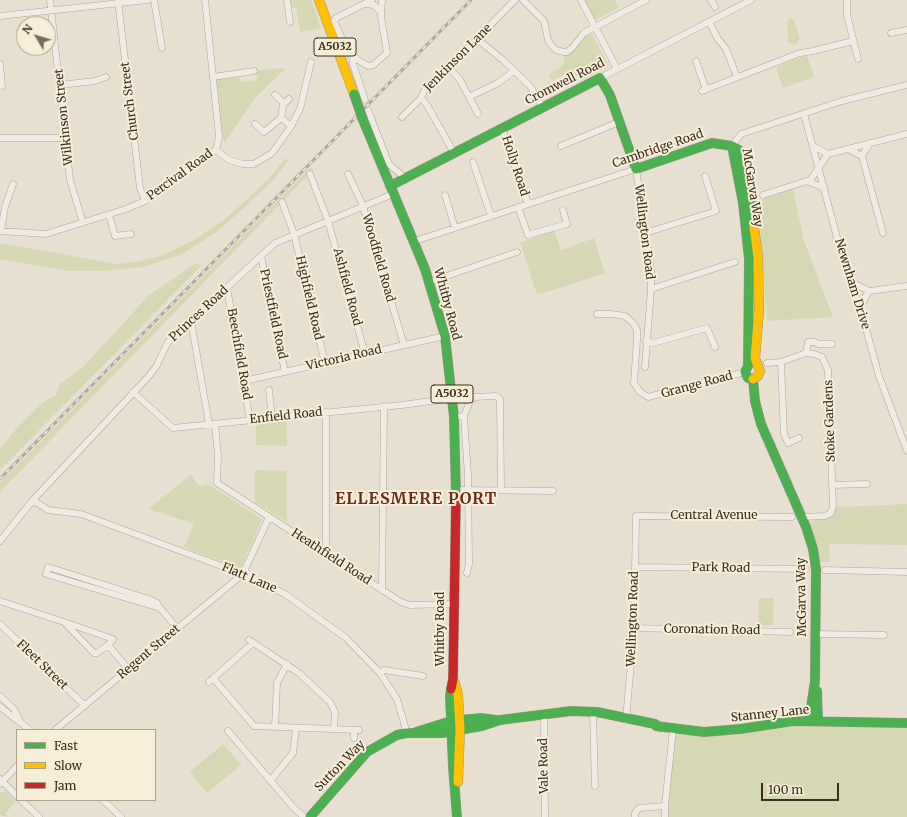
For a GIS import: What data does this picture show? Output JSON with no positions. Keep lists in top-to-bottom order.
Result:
{
  "streets": {
    "main road": [
      "A5032",
      "Cromwell Road",
      "Cambridge Road",
      "McGarva Way",
      "Whitby Road",
      "Stanney Lane",
      "Sutton Way"
    ],
    "street": [
      "Jenkinson Lane",
      "Church Street",
      "Wilkinson Street",
      "Holly Road",
      "Percival Road",
      "Wellington Road",
      "Woodfield Road",
      "Newnham Drive",
      "Ashfield Road",
      "Highfield Road",
      "Princes Road",
      "Priestfield Road",
      "Beechfield Road",
      "Victoria Road",
      "Grange Road",
      "Enfield Road",
      "Stoke Gardens",
      "Central Avenue",
      "Heathfield Road",
      "Park Road",
      "Flatt Lane",
      "Coronation Road",
      "Regent Street",
      "Fleet Street",
      "Vale Road"
    ]
  },
  "crossings": [
    ["Cromwell Road", "Holly Road"],
    ["Cromwell Road", "Whitby Road"],
    ["Cromwell Road", "Princes Road"],
    ["Church Street", "Percival Road"],
    ["Wilkinson Street", "Percival Road"],
    ["Cambridge Road", "Holly Road"],
    ["Cambridge Road", "McGarva Way"],
    ["Cambridge Road", "Wellington Road"],
    ["Cambridge Road", "Whitby Road"],
    ["McGarva Way", "Grange Road"],
    ["McGarva Way", "Stoke Gardens"],
    ["McGarva Way", "Central Avenue"],
    ["McGarva Way", "Stanney Lane"],
    ["Wellington Road", "Central Avenue"],
    ["Wellington Road", "Park Road"],
    ["Wellington Road", "Coronation Road"],
    ["Wellington Road", "Stanney Lane"],
    ["Woodfield Road", "Princes Road"],
    ["Woodfield Road", "Victoria Road"],
    ["Ashfield Road", "Princes Road"],
    ["Ashfield Road", "Victoria Road"],
    ["Highfield Road", "Princes Road"],
    ["Highfield Road", "Victoria Road"],
    ["Whitby Road", "Princes Road"],
    ["Whitby Road", "Victoria Road"],
    ["Whitby Road", "Enfield Road"],
    ["Whitby Road", "Heathfield Road"],
    ["Whitby Road", "Stanney Lane"],
    ["Whitby Road", "Sutton Way"],
    ["Princes Road", "Priestfield Road"],
    ["Princes Road", "Beechfield Road"],
    ["Princes Road", "Enfield Road"],
    ["Princes Road", "Flatt Lane"],
    ["Priestfield Road", "Victoria Road"],
    ["Beechfield Road", "Victoria Road"],
    ["Beechfield Road", "Enfield Road"],
    ["Enfield Road", "Heathfield Road"],
    ["Stoke Gardens", "Central Avenue"],
    ["Flatt Lane", "Regent Street"],
    ["Flatt Lane", "Sutton Way"],
    ["Regent Street", "Fleet Street"],
    ["Stanney Lane", "Sutton Way"],
    ["Stanney Lane", "Vale Road"]
  ],
  "districts": ["ELLESMERE PORT"],
  "legend": ["Fast", "Slow", "Jam"],
  "scale_bar": "100 m",
  "north": "top left"
}
